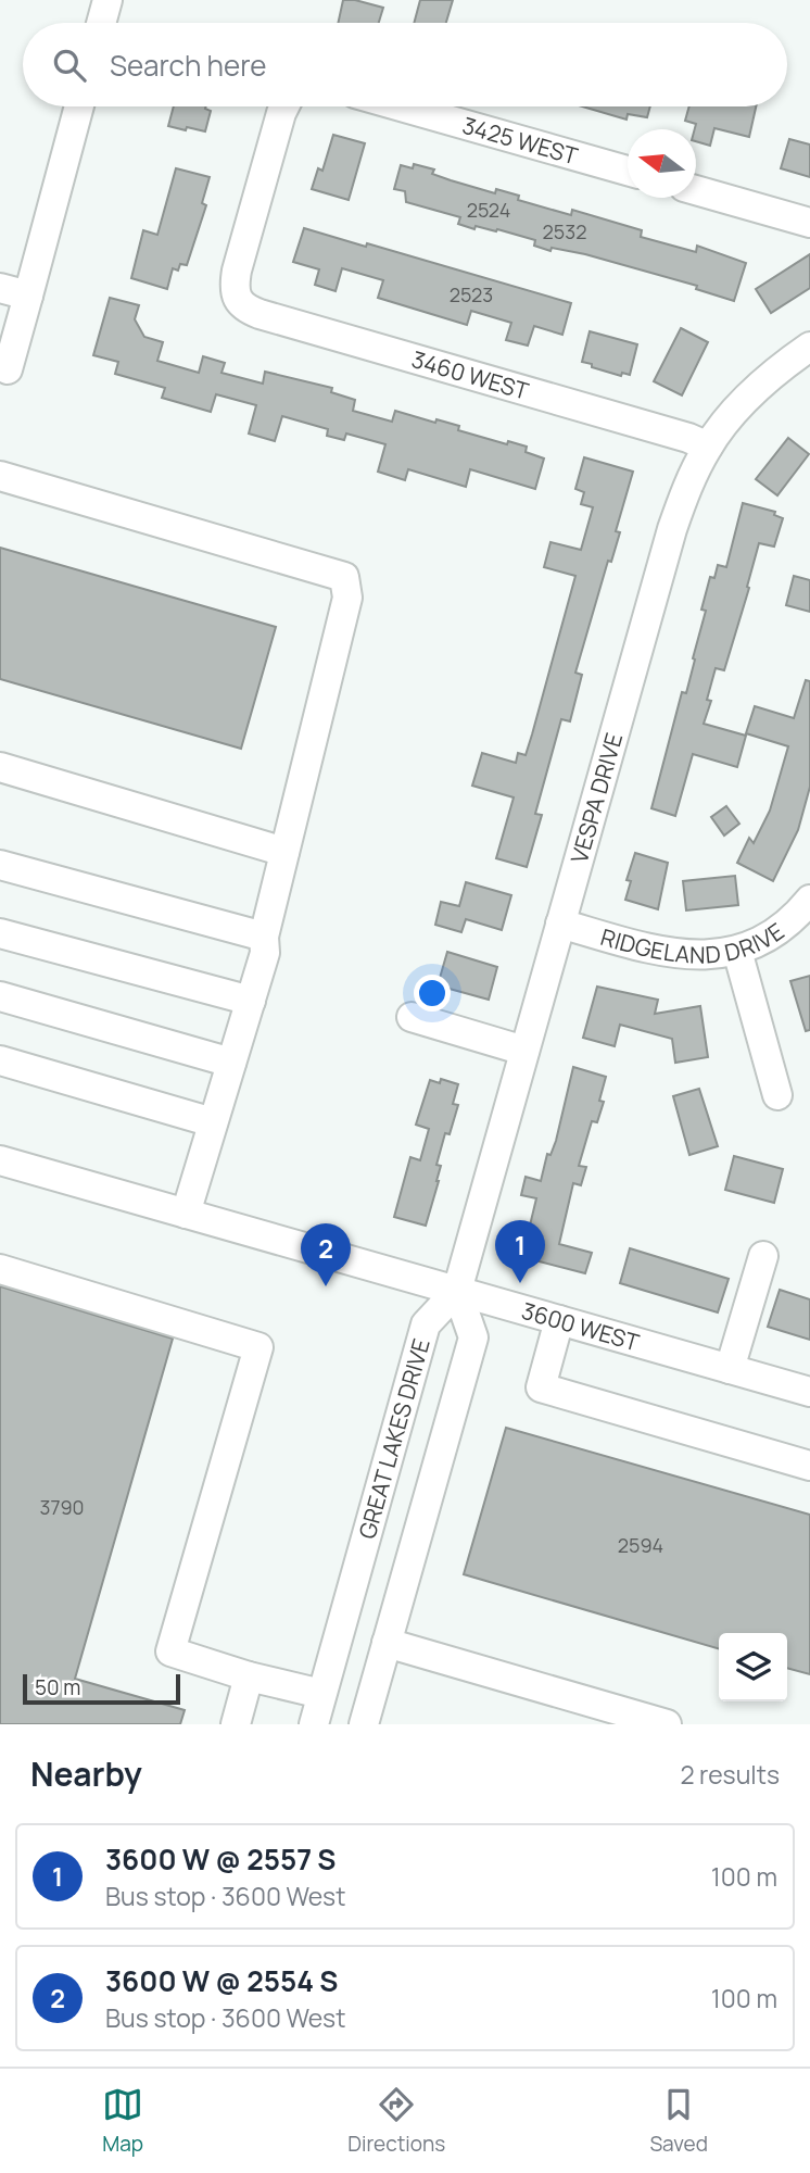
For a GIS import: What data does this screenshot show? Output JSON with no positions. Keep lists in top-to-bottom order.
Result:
{
  "streets": {
    "street": [
      "3425 WEST",
      "3460 WEST",
      "VESPA DRIVE",
      "RIDGELAND DRIVE",
      "3600 WEST",
      "GREAT LAKES DRIVE"
    ]
  },
  "crossings": [
    ["3460 WEST", "VESPA DRIVE"],
    ["VESPA DRIVE", "RIDGELAND DRIVE"],
    ["VESPA DRIVE", "3600 WEST"],
    ["VESPA DRIVE", "GREAT LAKES DRIVE"],
    ["3600 WEST", "GREAT LAKES DRIVE"]
  ],
  "house_numbers": [
    "2524",
    "2532",
    "2523",
    "3790",
    "2594"
  ],
  "scale_bar": "50 m",
  "north": "left",
  "page": {
    "search": "Search here",
    "pins": ["1", "2"],
    "scale": "50 m",
    "heading": ["Nearby", "2 results"],
    "list": [
      {
        "mark": "1",
        "name": "3600 W @ 2557 S",
        "note": "Bus stop · 3600 West",
        "value": "100 m"
      },
      {
        "mark": "2",
        "name": "3600 W @ 2554 S",
        "note": "Bus stop · 3600 West",
        "value": "100 m"
      }
    ],
    "nav": ["Map", "Directions", "Saved"]
  }
}
